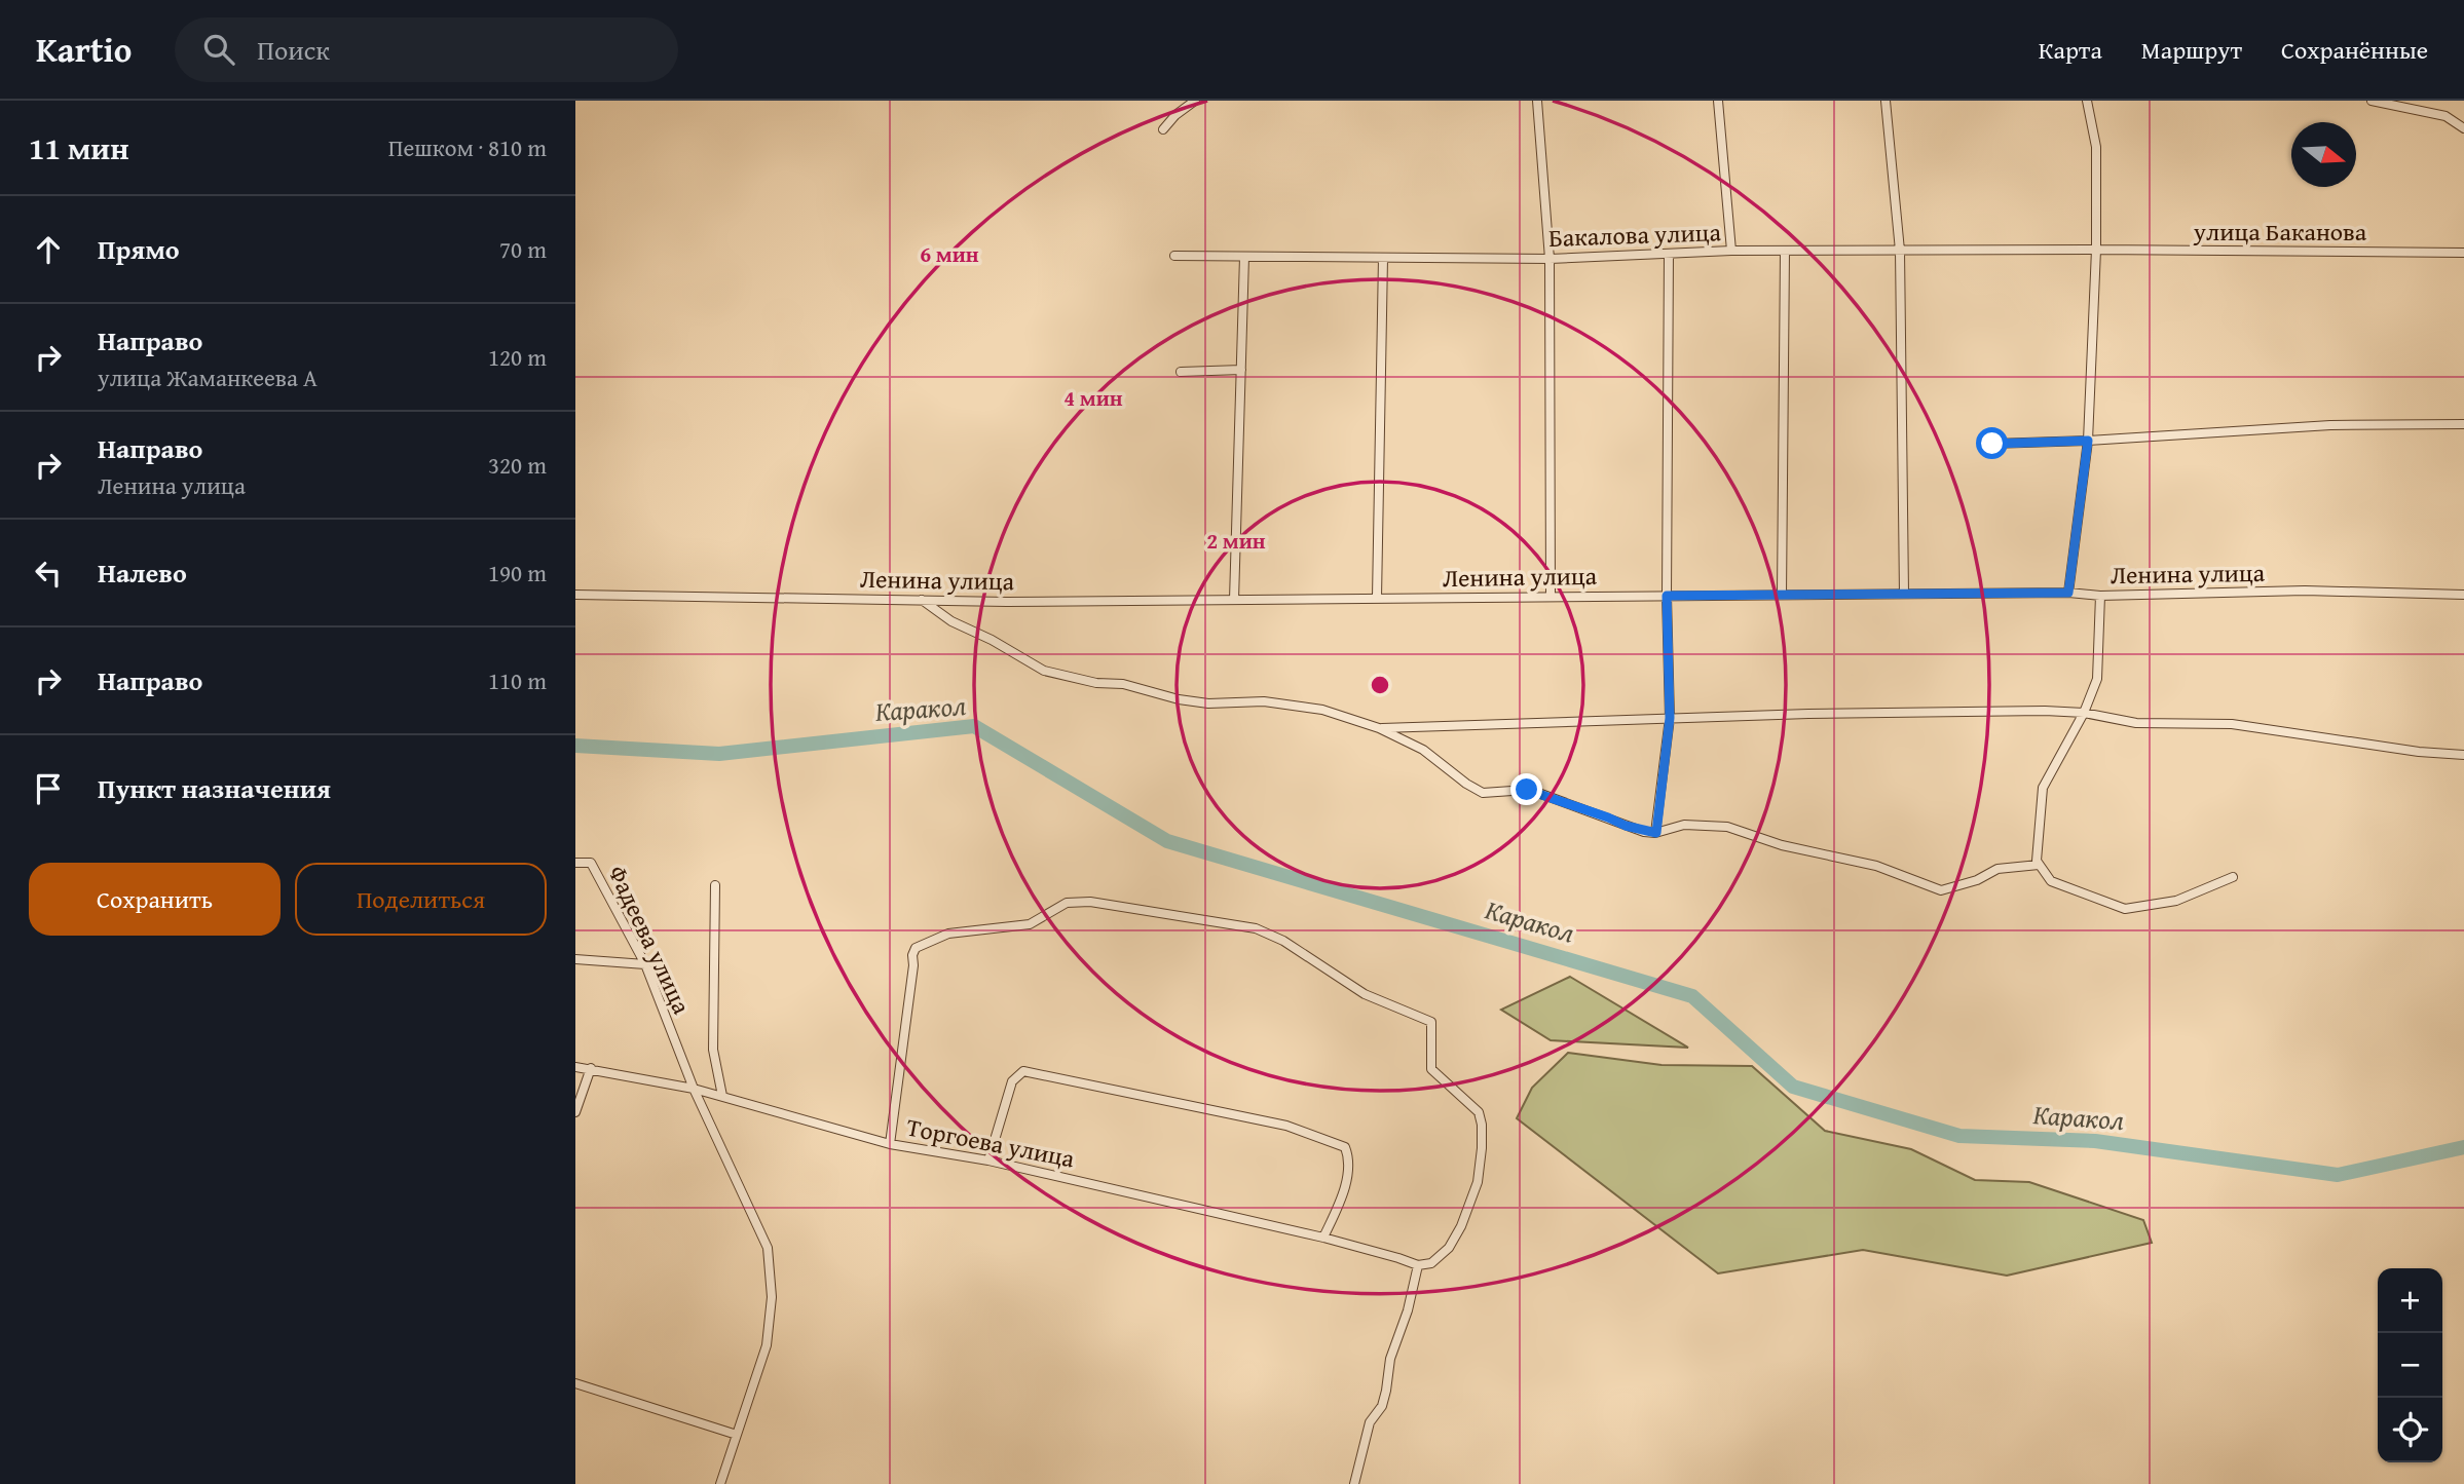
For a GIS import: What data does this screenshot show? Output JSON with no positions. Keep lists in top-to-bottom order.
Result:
{
  "streets": {
    "street": [
      "улица Баканова",
      "Бакалова улица",
      "Ленина улица",
      "Фадеева улица",
      "Торгоева улица"
    ]
  },
  "crossings": [
    ["улица Баканова", "Бакалова улица"],
    ["Фадеева улица", "Торгоева улица"]
  ],
  "water": ["Каракол"],
  "north": "right",
  "page": {
    "header": "Kartio",
    "search": "Поиск",
    "nav": ["Карта", "Маршрут", "Сохранённые"],
    "heading": ["11 мин", "Пешком · 810 m"],
    "list": [
      ["Прямо", "70 m"],
      ["Направо", "улица Жаманкеева А", "120 m"],
      ["Направо", "Ленина улица", "320 m"],
      ["Налево", "190 m"],
      ["Направо", "110 m"],
      "Пункт назначения"
    ],
    "buttons": ["Сохранить", "Поделиться"],
    "map_buttons": ["+", "−"]
  },
  "rings": ["6 мин", "4 мин", "2 мин"]
}
